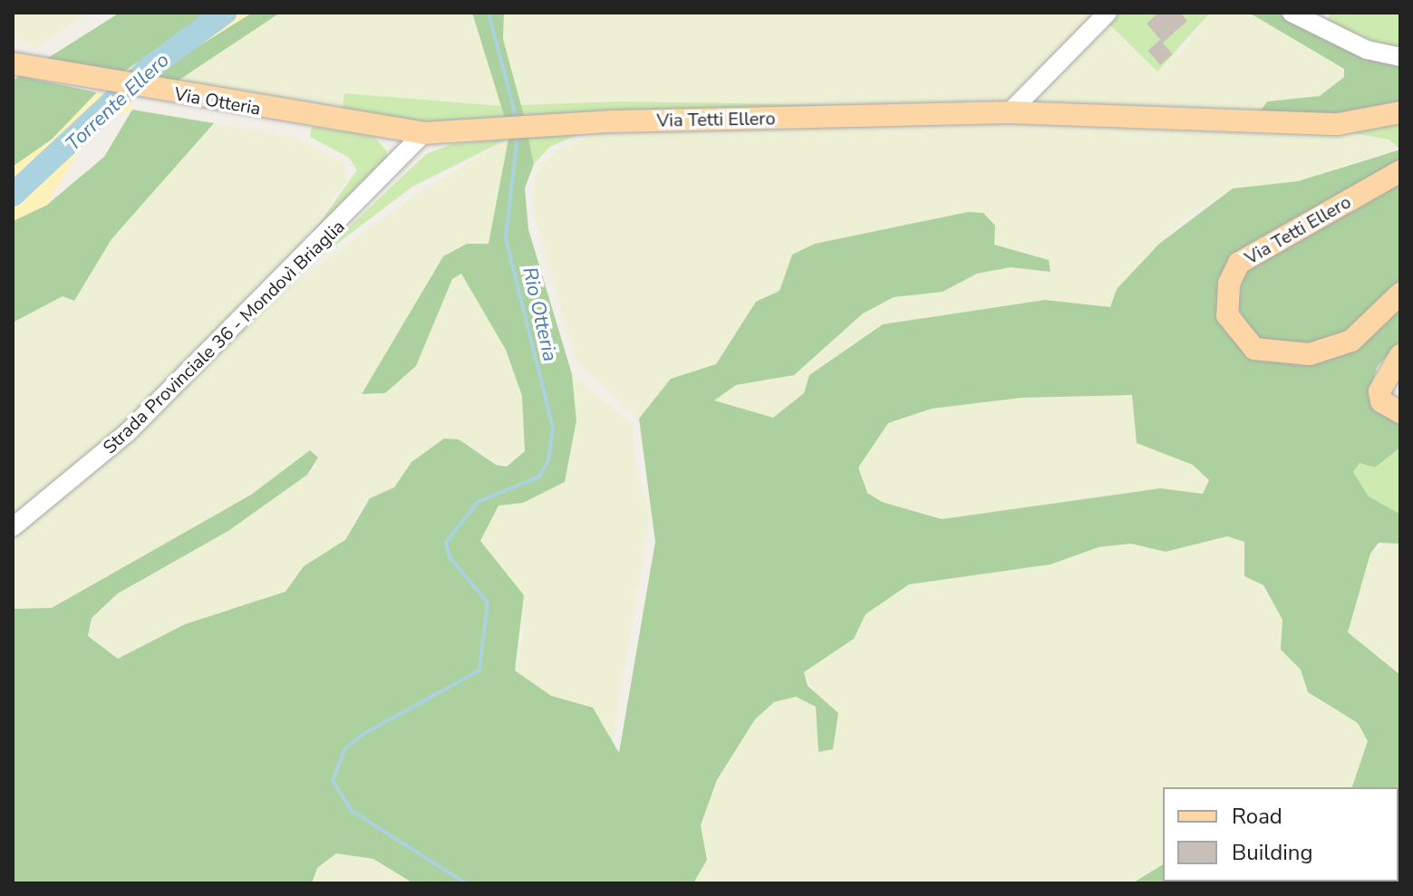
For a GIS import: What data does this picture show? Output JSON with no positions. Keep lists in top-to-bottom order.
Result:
{
  "streets": {
    "main road": ["Via Otteria", "Via Tetti Ellero"],
    "street": ["Strada Provinciale 36 - Mondovì Briaglia"]
  },
  "crossings": [
    ["Via Otteria", "Via Tetti Ellero"],
    ["Via Otteria", "Strada Provinciale 36 - Mondovì Briaglia"],
    ["Via Tetti Ellero", "Strada Provinciale 36 - Mondovì Briaglia"]
  ],
  "water": ["Torrente Ellero", "Rio Otteria"],
  "legend": ["Road", "Building"]
}
